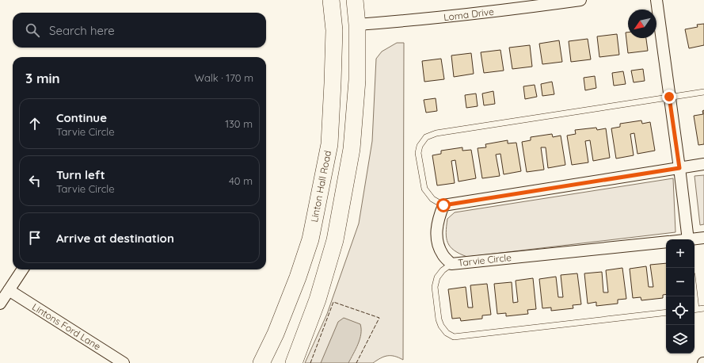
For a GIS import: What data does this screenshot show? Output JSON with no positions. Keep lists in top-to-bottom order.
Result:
{
  "streets": {
    "main road": ["Linton Hall Road"],
    "street": ["Loma Drive", "Tarvie Circle", "Lintons Ford Lane"]
  },
  "north": "bottom left",
  "page": {
    "search": "Search here",
    "heading": ["3 min", "Walk · 170 m"],
    "list": [
      ["Continue", "Tarvie Circle", "130 m"],
      ["Turn left", "Tarvie Circle", "40 m"],
      "Arrive at destination"
    ],
    "map_buttons": ["+", "−"]
  }
}
